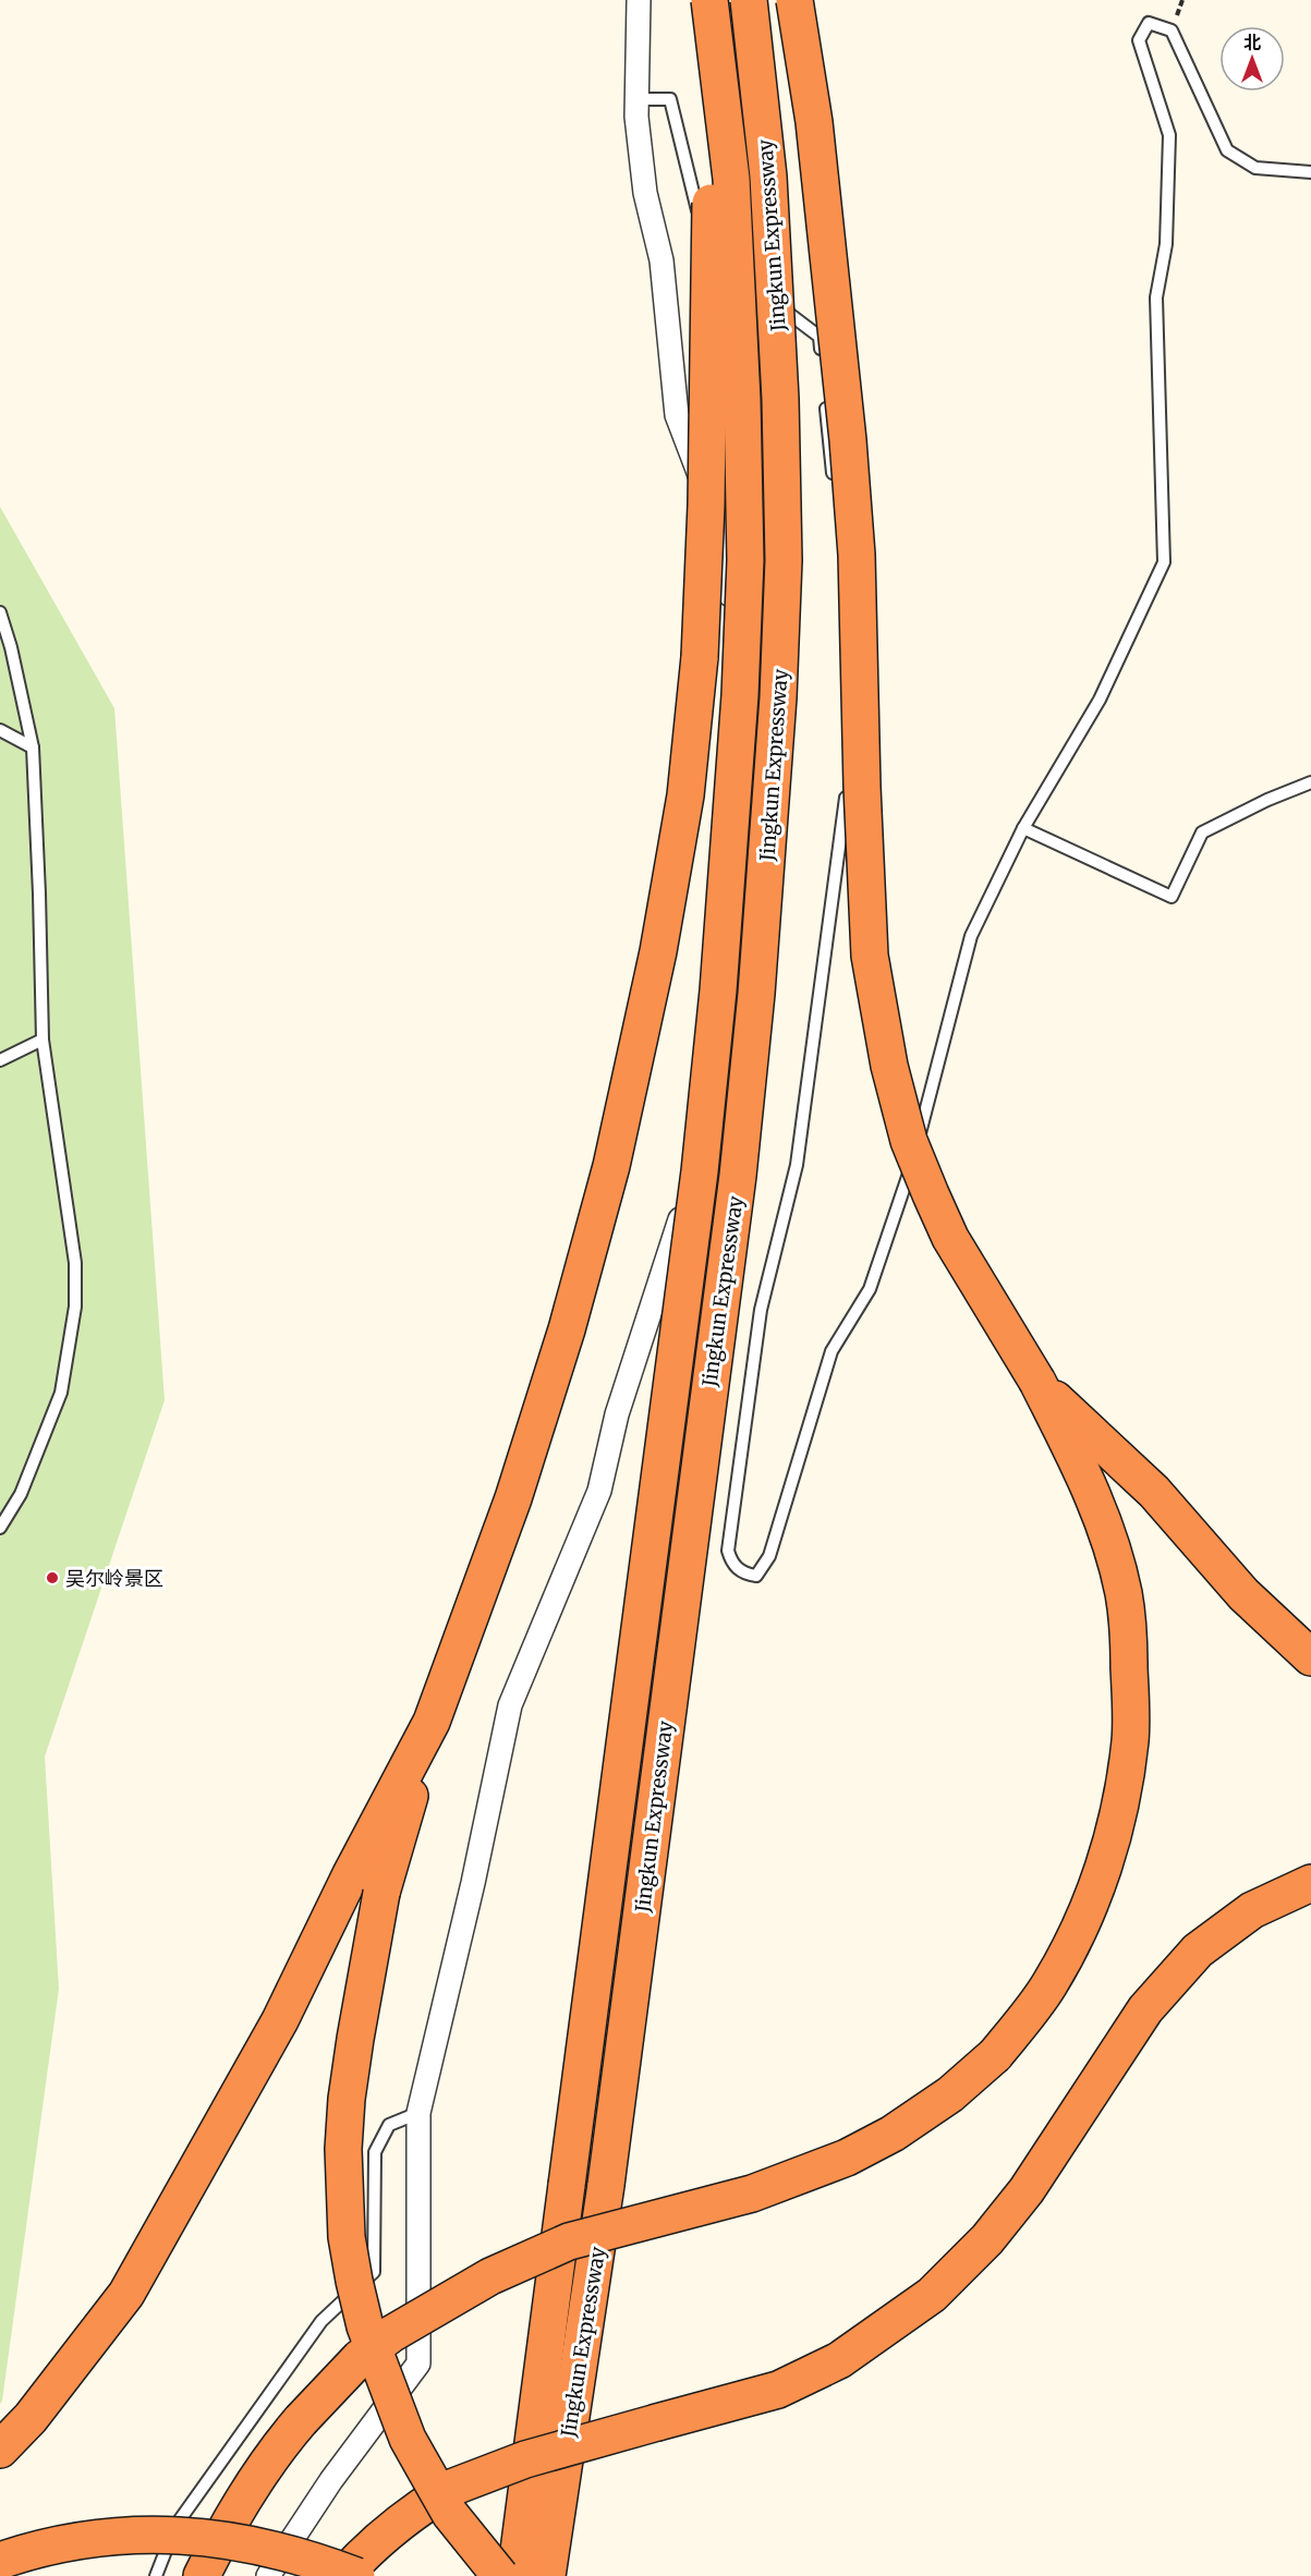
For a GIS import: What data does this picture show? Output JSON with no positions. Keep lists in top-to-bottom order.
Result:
{
  "streets": {
    "highway": ["Jingkun Expressway"]
  },
  "places": ["吴尔岭景区"],
  "north": "top"
}
